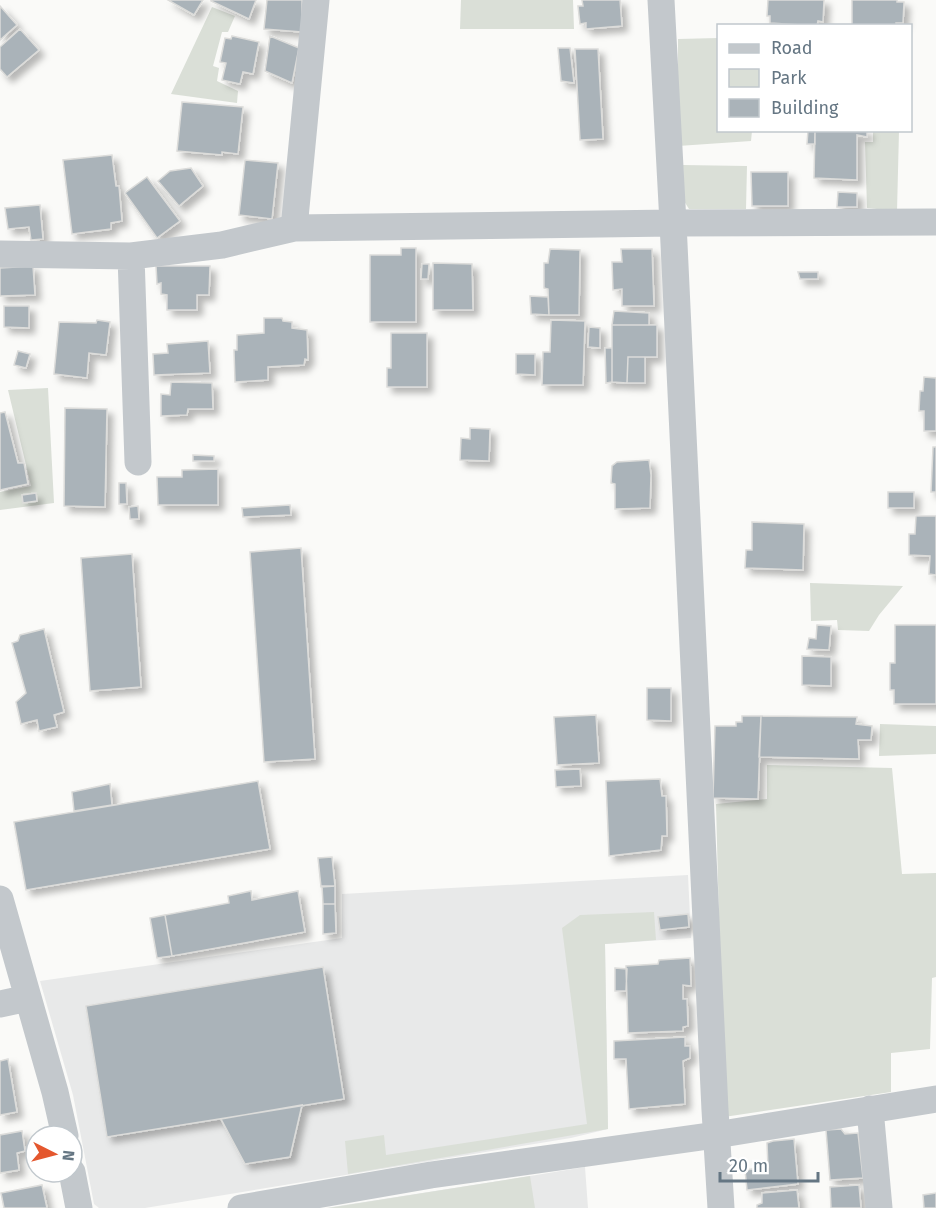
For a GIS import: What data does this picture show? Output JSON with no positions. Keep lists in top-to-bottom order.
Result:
{
  "legend": ["Road", "Park", "Building"],
  "scale_bar": "20 m",
  "north": "right"
}
